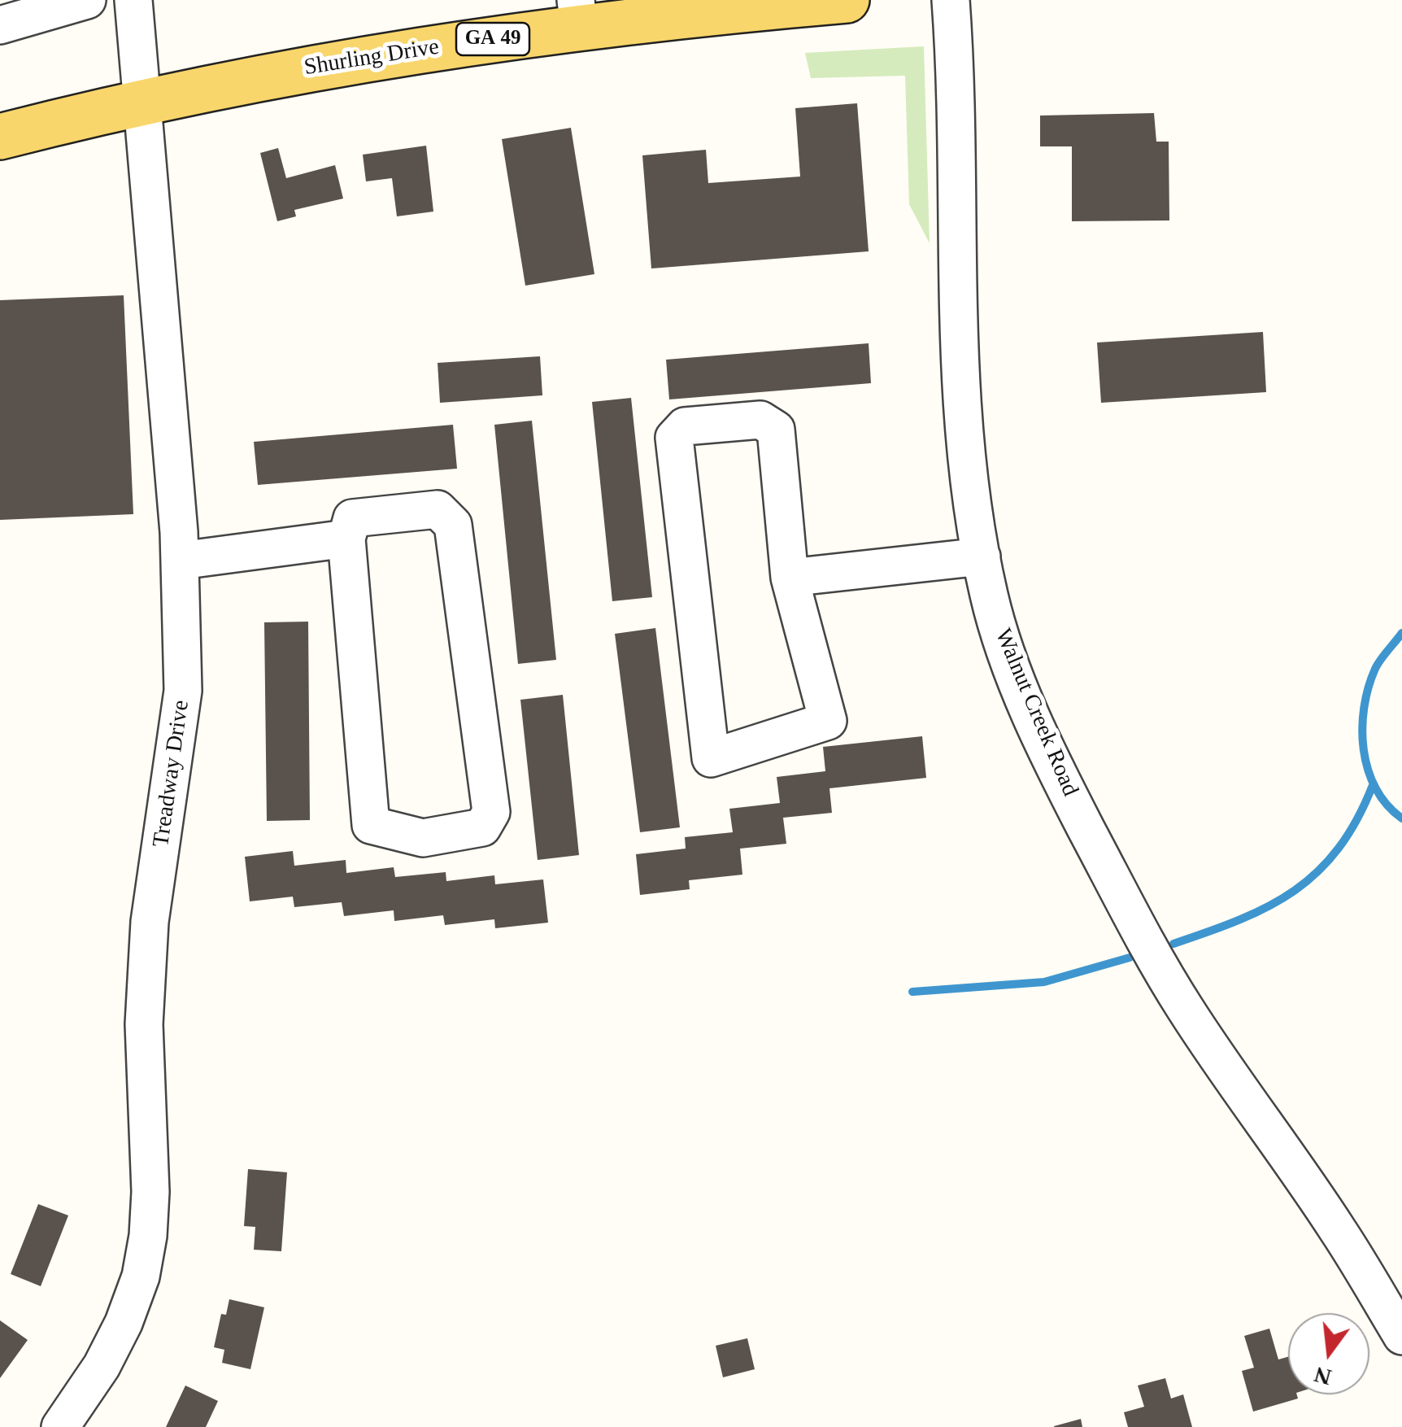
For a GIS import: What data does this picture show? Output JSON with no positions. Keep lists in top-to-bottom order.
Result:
{
  "streets": {
    "main road": ["GA 49", "Shurling Drive"],
    "street": ["Walnut Creek Road", "Treadway Drive"]
  },
  "crossings": [
    ["Shurling Drive", "Treadway Drive"]
  ],
  "north": "bottom"
}
